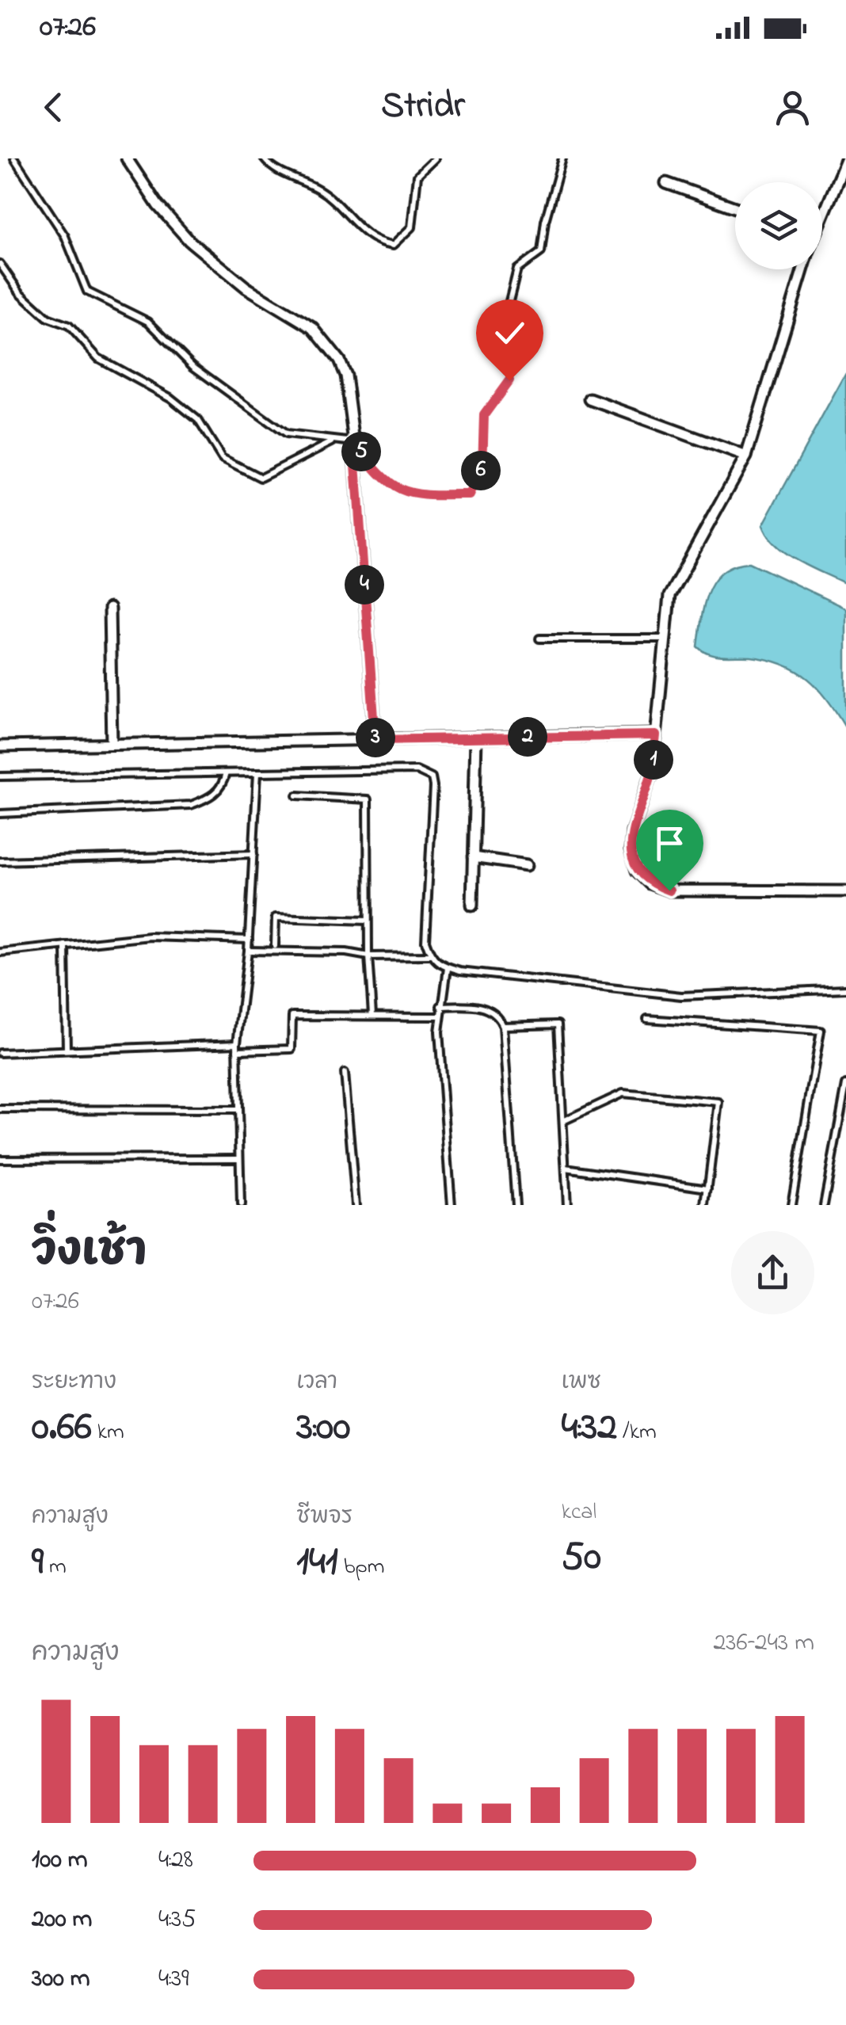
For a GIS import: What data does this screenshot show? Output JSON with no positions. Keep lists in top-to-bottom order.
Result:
{
  "page": {
    "status": "07:26",
    "header": "Stridr",
    "pins": [
      "5",
      "6",
      "4",
      "2",
      "3",
      "1"
    ],
    "heading": ["วิ่งเช้า", "07:26"],
    "stats": [
      ["ระยะทาง", "0.66 km"],
      ["เวลา", "3:00"],
      ["เพซ", "4:32 /km"],
      ["ความสูง", "9 m"],
      ["ชีพจร", "141 bpm"],
      ["kcal", "50"]
    ],
    "chart": ["ความสูง", "236–243 m"],
    "list": [
      {
        "name": "100 m",
        "note": "4:28"
      },
      {
        "name": "200 m",
        "note": "4:35"
      },
      {
        "name": "300 m",
        "note": "4:39"
      }
    ]
  }
}
